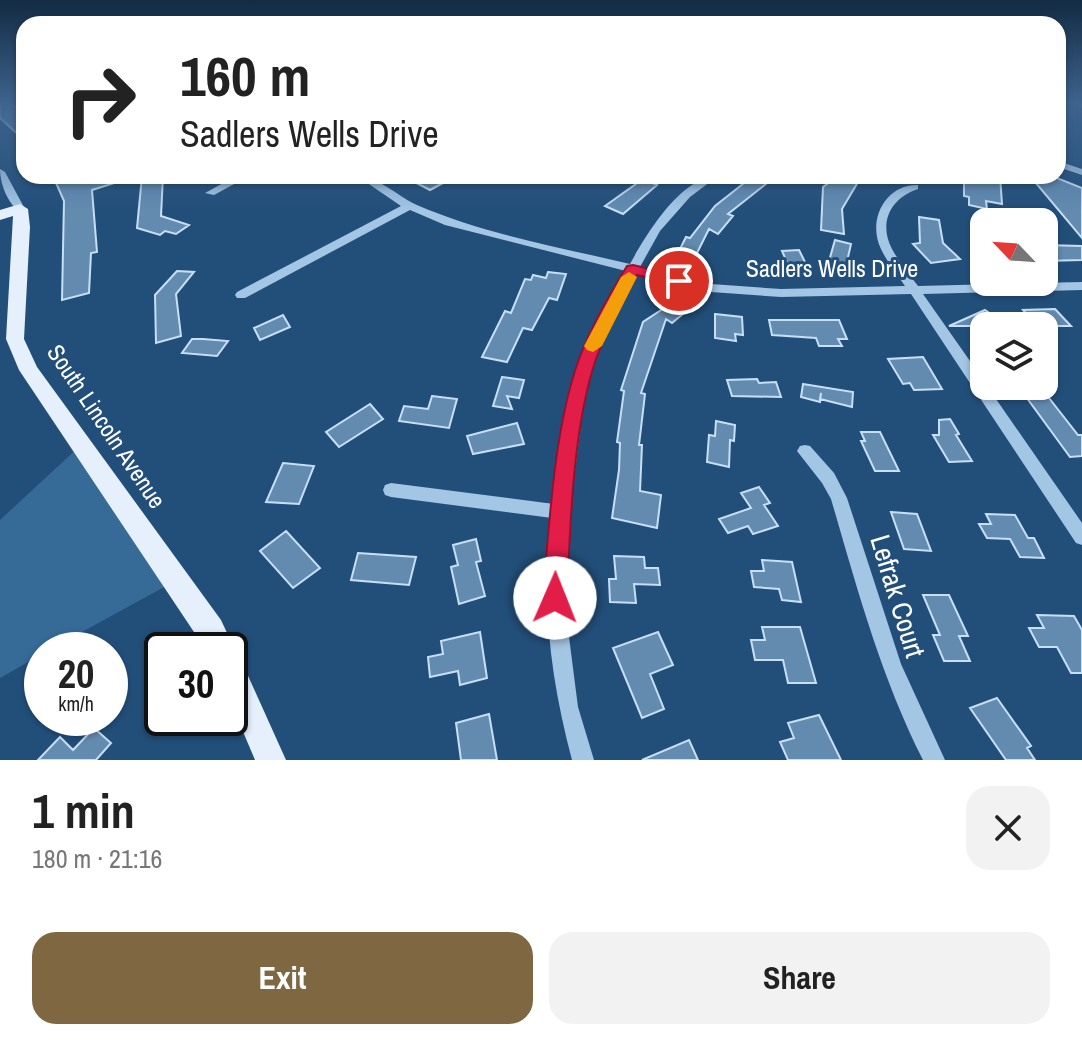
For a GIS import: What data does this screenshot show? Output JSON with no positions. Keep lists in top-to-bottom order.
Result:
{
  "streets": {
    "main road": ["South Lincoln Avenue"],
    "street": ["Sadlers Wells Drive", "Lefrak Court"]
  },
  "north": "top left",
  "page": {
    "turn": ["160 m", "Sadlers Wells Drive"],
    "speed": "20 km/h",
    "limit": "30",
    "heading": ["1 min", "180 m · 21:16"],
    "buttons": ["Exit", "Share"]
  }
}
